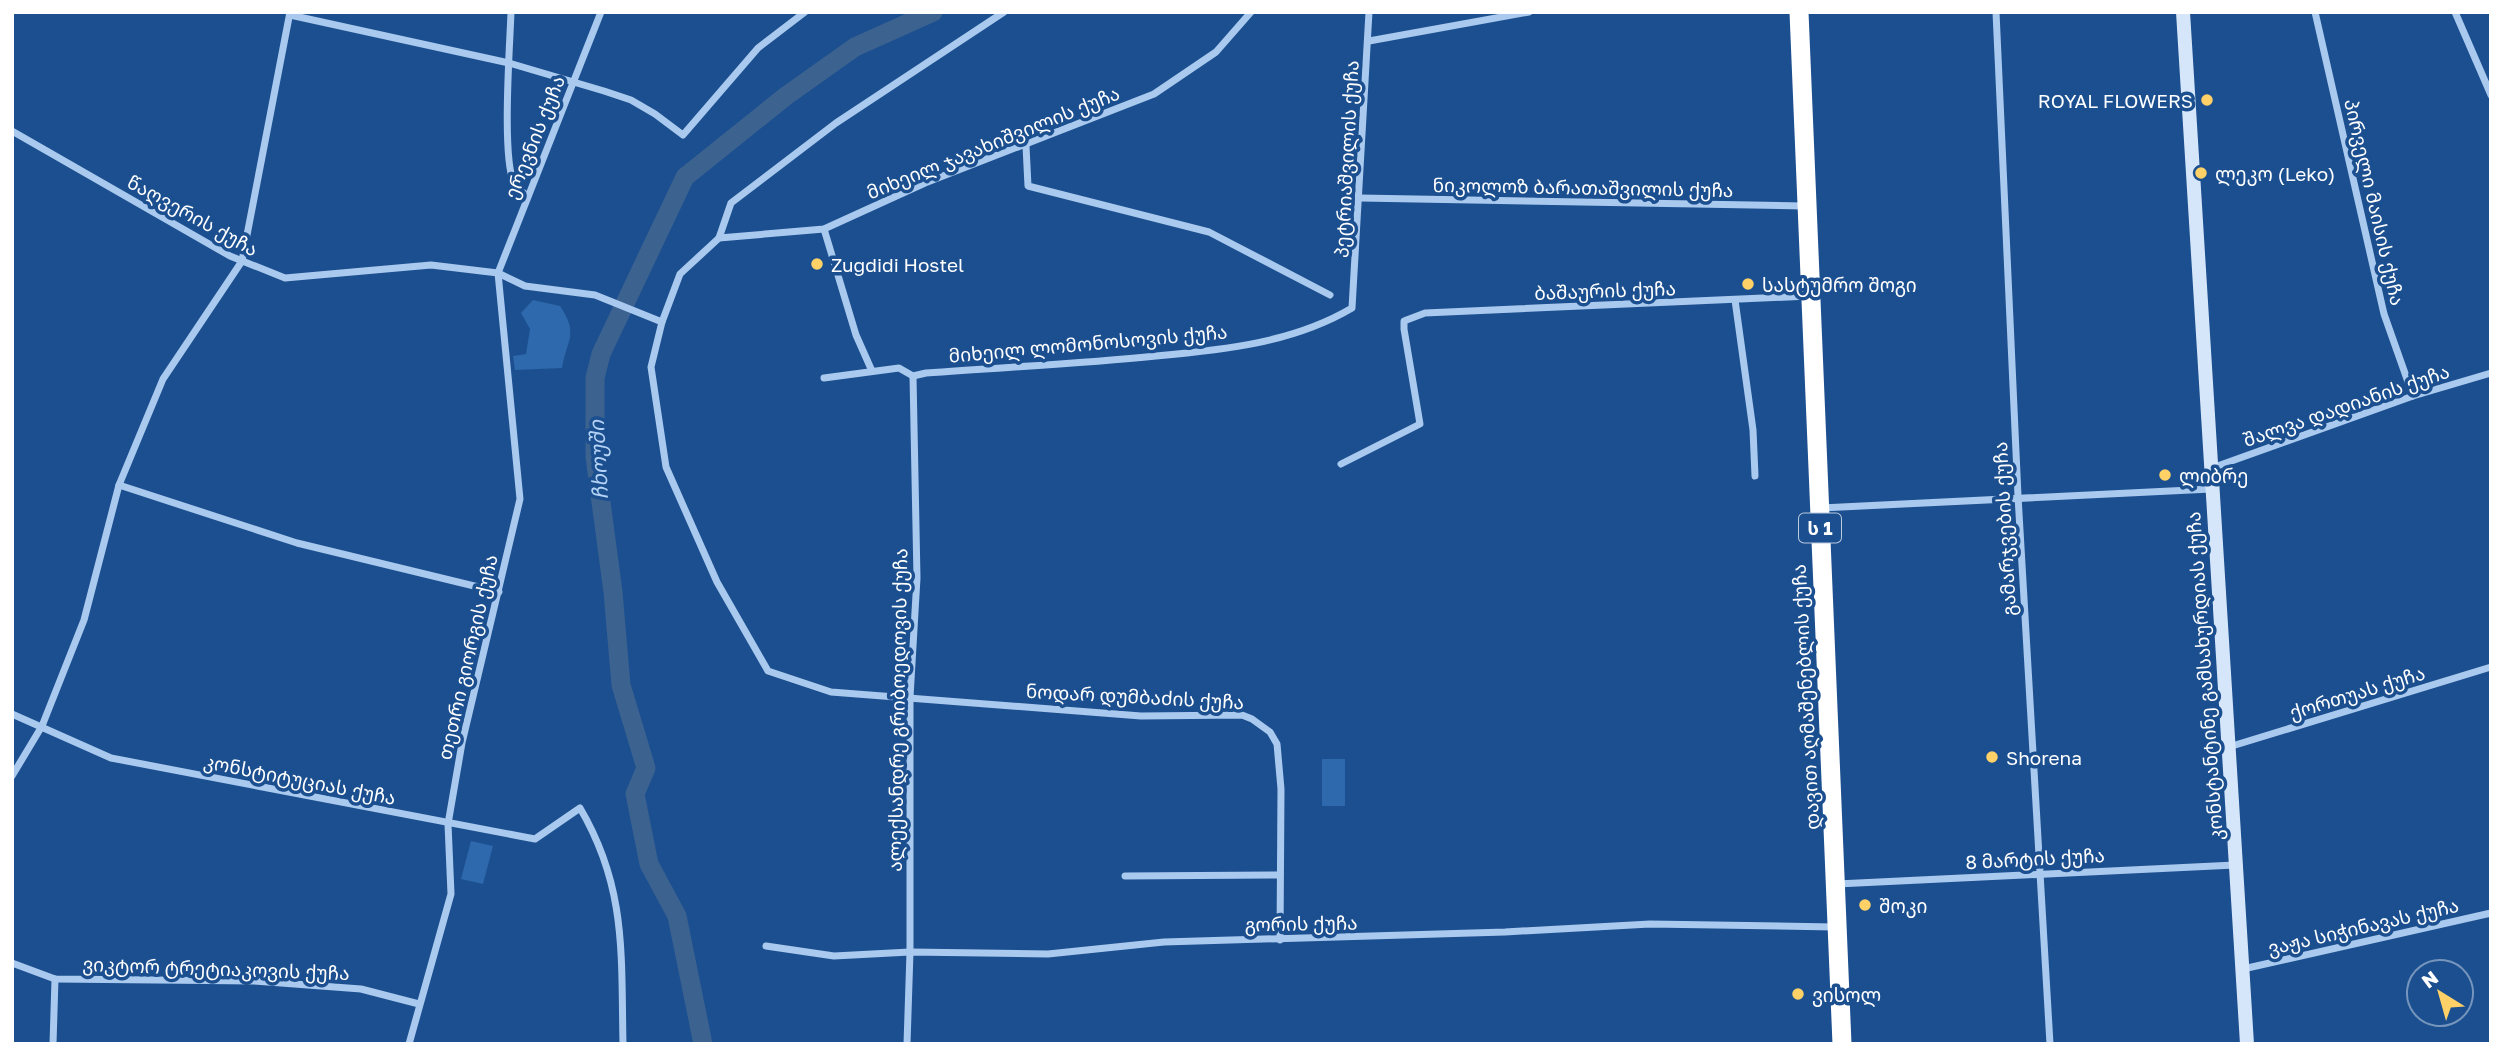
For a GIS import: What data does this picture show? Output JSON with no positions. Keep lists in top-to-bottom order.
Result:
{
  "streets": {
    "highway": ["ს 1", "დავით აღმაშენებლის ქუჩა"],
    "main road": ["კონსტანტინე გამსახურდიას ქუჩა"],
    "street": [
      "ერევნის ქუჩა",
      "მიხეილ ჯავახიშვილის ქუჩა",
      "პეტრიაშვილის ქუჩა",
      "ნიკოლოზ ბარათაშვილის ქუჩა",
      "პირველი მაისის ქუჩა",
      "წაღვერის ქუჩა",
      "ბაშაურის ქუჩა",
      "მიხეილ ლომონოსოვის ქუჩა",
      "შალვა დადიანის ქუჩა",
      "გამარჯვების ქუჩა",
      "თეთრი გიორგის ქუჩა",
      "ქორთუას ქუჩა",
      "ნოდარ დუმბაძის ქუჩა",
      "ალექსანდრე გრიბოედოვის ქუჩა",
      "კონსტიტუციას ქუჩა",
      "8 მარტის ქუჩა",
      "გორის ქუჩა",
      "ვაჟა სიჭინავას ქუჩა",
      "ვიკტორ ტრეტიაკოვის ქუჩა"
    ]
  },
  "crossings": [
    ["ერევნის ქუჩა", "წაღვერის ქუჩა"],
    ["ერევნის ქუჩა", "თეთრი გიორგის ქუჩა"],
    ["მიხეილ ჯავახიშვილის ქუჩა", "ნოდარ დუმბაძის ქუჩა"],
    ["პეტრიაშვილის ქუჩა", "ნიკოლოზ ბარათაშვილის ქუჩა"],
    ["პეტრიაშვილის ქუჩა", "მიხეილ ლომონოსოვის ქუჩა"],
    ["ნიკოლოზ ბარათაშვილის ქუჩა", "დავით აღმაშენებლის ქუჩა"],
    ["პირველი მაისის ქუჩა", "შალვა დადიანის ქუჩა"],
    ["წაღვერის ქუჩა", "თეთრი გიორგის ქუჩა"],
    ["წაღვერის ქუჩა", "ნოდარ დუმბაძის ქუჩა"],
    ["ბაშაურის ქუჩა", "დავით აღმაშენებლის ქუჩა"],
    ["მიხეილ ლომონოსოვის ქუჩა", "ალექსანდრე გრიბოედოვის ქუჩა"],
    ["შალვა დადიანის ქუჩა", "კონსტანტინე გამსახურდიას ქუჩა"],
    ["გამარჯვების ქუჩა", "8 მარტის ქუჩა"],
    ["თეთრი გიორგის ქუჩა", "კონსტიტუციას ქუჩა"],
    ["თეთრი გიორგის ქუჩა", "ვიკტორ ტრეტიაკოვის ქუჩა"],
    ["კონსტანტინე გამსახურდიას ქუჩა", "ქორთუას ქუჩა"],
    ["კონსტანტინე გამსახურდიას ქუჩა", "8 მარტის ქუჩა"],
    ["კონსტანტინე გამსახურდიას ქუჩა", "ვაჟა სიჭინავას ქუჩა"],
    ["ნოდარ დუმბაძის ქუჩა", "ალექსანდრე გრიბოედოვის ქუჩა"],
    ["ნოდარ დუმბაძის ქუჩა", "გორის ქუჩა"],
    ["დავით აღმაშენებლის ქუჩა", "8 მარტის ქუჩა"],
    ["დავით აღმაშენებლის ქუჩა", "გორის ქუჩა"],
    ["ალექსანდრე გრიბოედოვის ქუჩა", "გორის ქუჩა"]
  ],
  "water": ["ჩხოუში"],
  "places": [
    "ROYAL FLOWERS",
    "ლეკო (Leko)",
    "Zugdidi Hostel",
    "სასტუმრო შოგი",
    "ლიბრე",
    "Shorena",
    "შოკი",
    "ვისოლ"
  ],
  "north": "top left"
}
